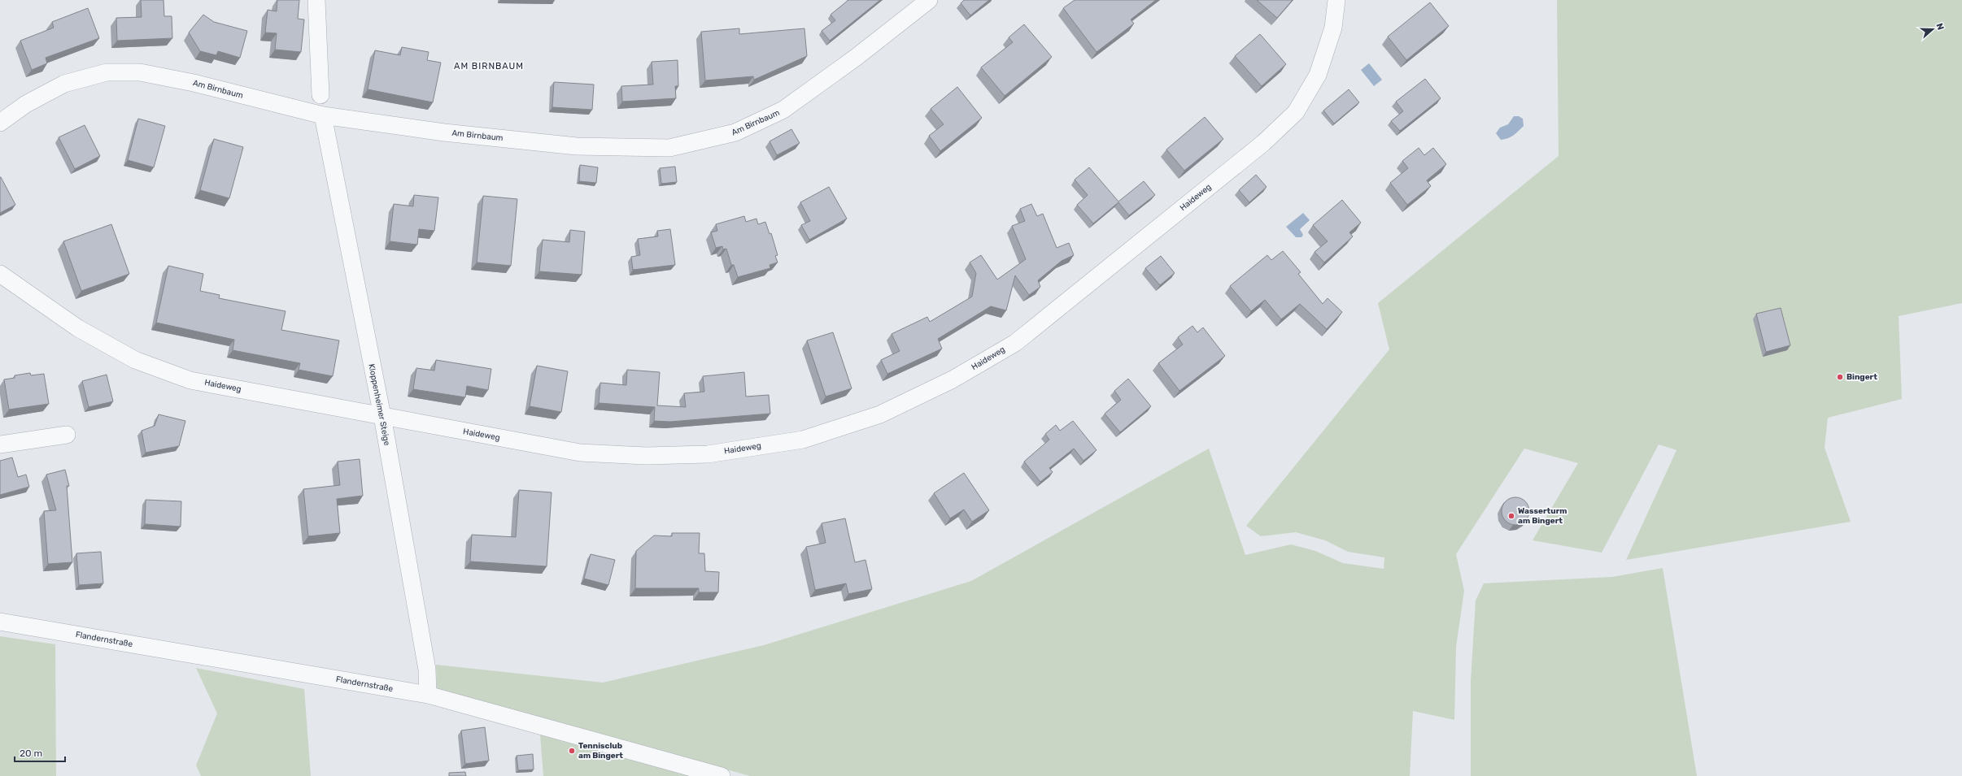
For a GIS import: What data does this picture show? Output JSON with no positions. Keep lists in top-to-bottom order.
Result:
{
  "streets": {
    "street": [
      "Am Birnbaum",
      "Haideweg",
      "Kloppenheimer Steige",
      "Flandernstraße"
    ]
  },
  "crossings": [
    ["Am Birnbaum", "Kloppenheimer Steige"],
    ["Haideweg", "Kloppenheimer Steige"],
    ["Kloppenheimer Steige", "Flandernstraße"]
  ],
  "districts": ["AM BIRNBAUM"],
  "places": ["Bingert", "Wasserturm am Bingert", "Tennisclub am Bingert"],
  "scale_bar": "20 m",
  "north": "right"
}
